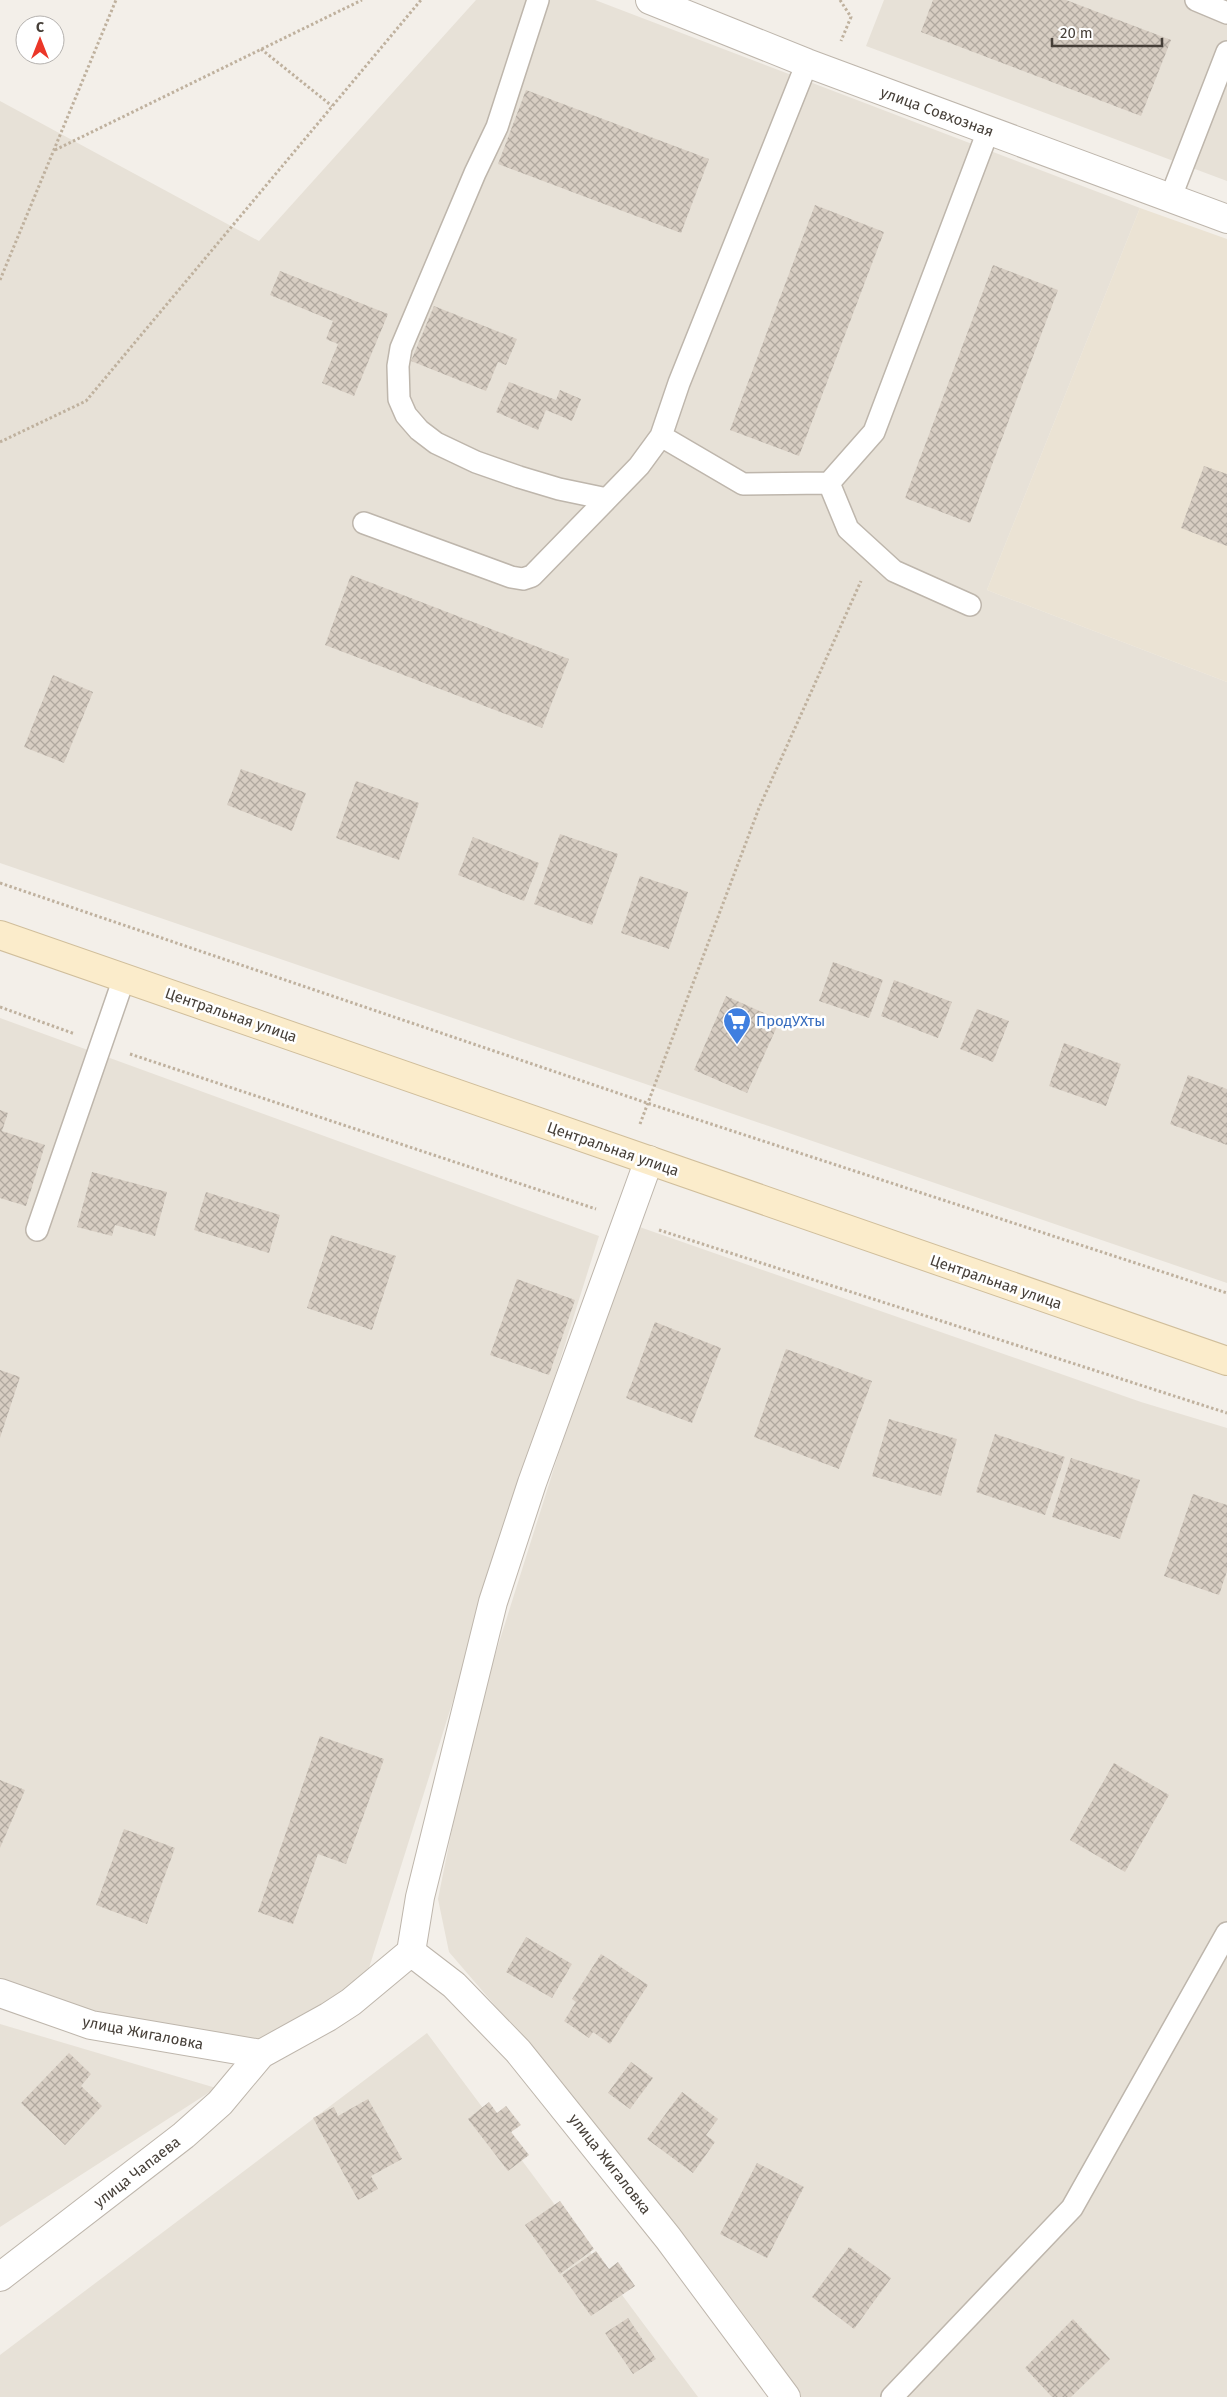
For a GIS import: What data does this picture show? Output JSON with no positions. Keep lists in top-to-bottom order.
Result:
{
  "streets": {
    "main road": ["Центральная улица"],
    "street": ["улица Совхозная", "улица Жигаловка", "улица Чапаева"]
  },
  "crossings": [
    ["улица Жигаловка", "улица Чапаева"]
  ],
  "places": {
    "supermarket": ["ПродУХты"]
  },
  "scale_bar": "20 m",
  "north": "top"
}
